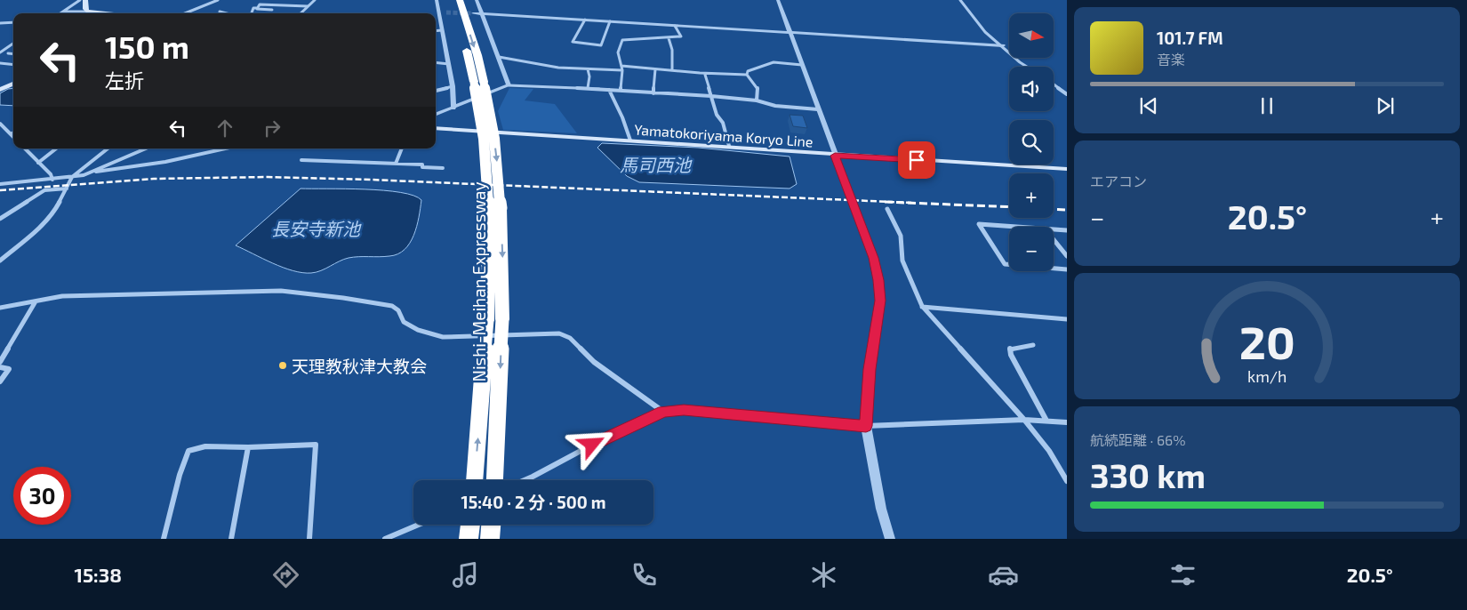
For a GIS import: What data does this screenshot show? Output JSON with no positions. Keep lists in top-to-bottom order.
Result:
{
  "streets": {
    "highway": ["Nishi-Meihan Expressway"],
    "main road": ["Yamatokoriyama Koryo Line"]
  },
  "water": ["馬司西池", "長安寺新池"],
  "places": ["天理教秋津大教会"],
  "north": "right",
  "page": {
    "map_buttons": ["+", "−"],
    "turn": ["150 m", "左折"],
    "song": ["101.7 FM", "音楽"],
    "tile": [
      "エアコン",
      ["航続距離 · 66%", "330 km"]
    ],
    "heat": ["−", "20.5°", "+"],
    "limit": "30",
    "trip": "15:40 · 2 分 · 500 m",
    "tabs": ["15:38", "20.5°"],
    "gauge": ["20", "km/h"]
  }
}
